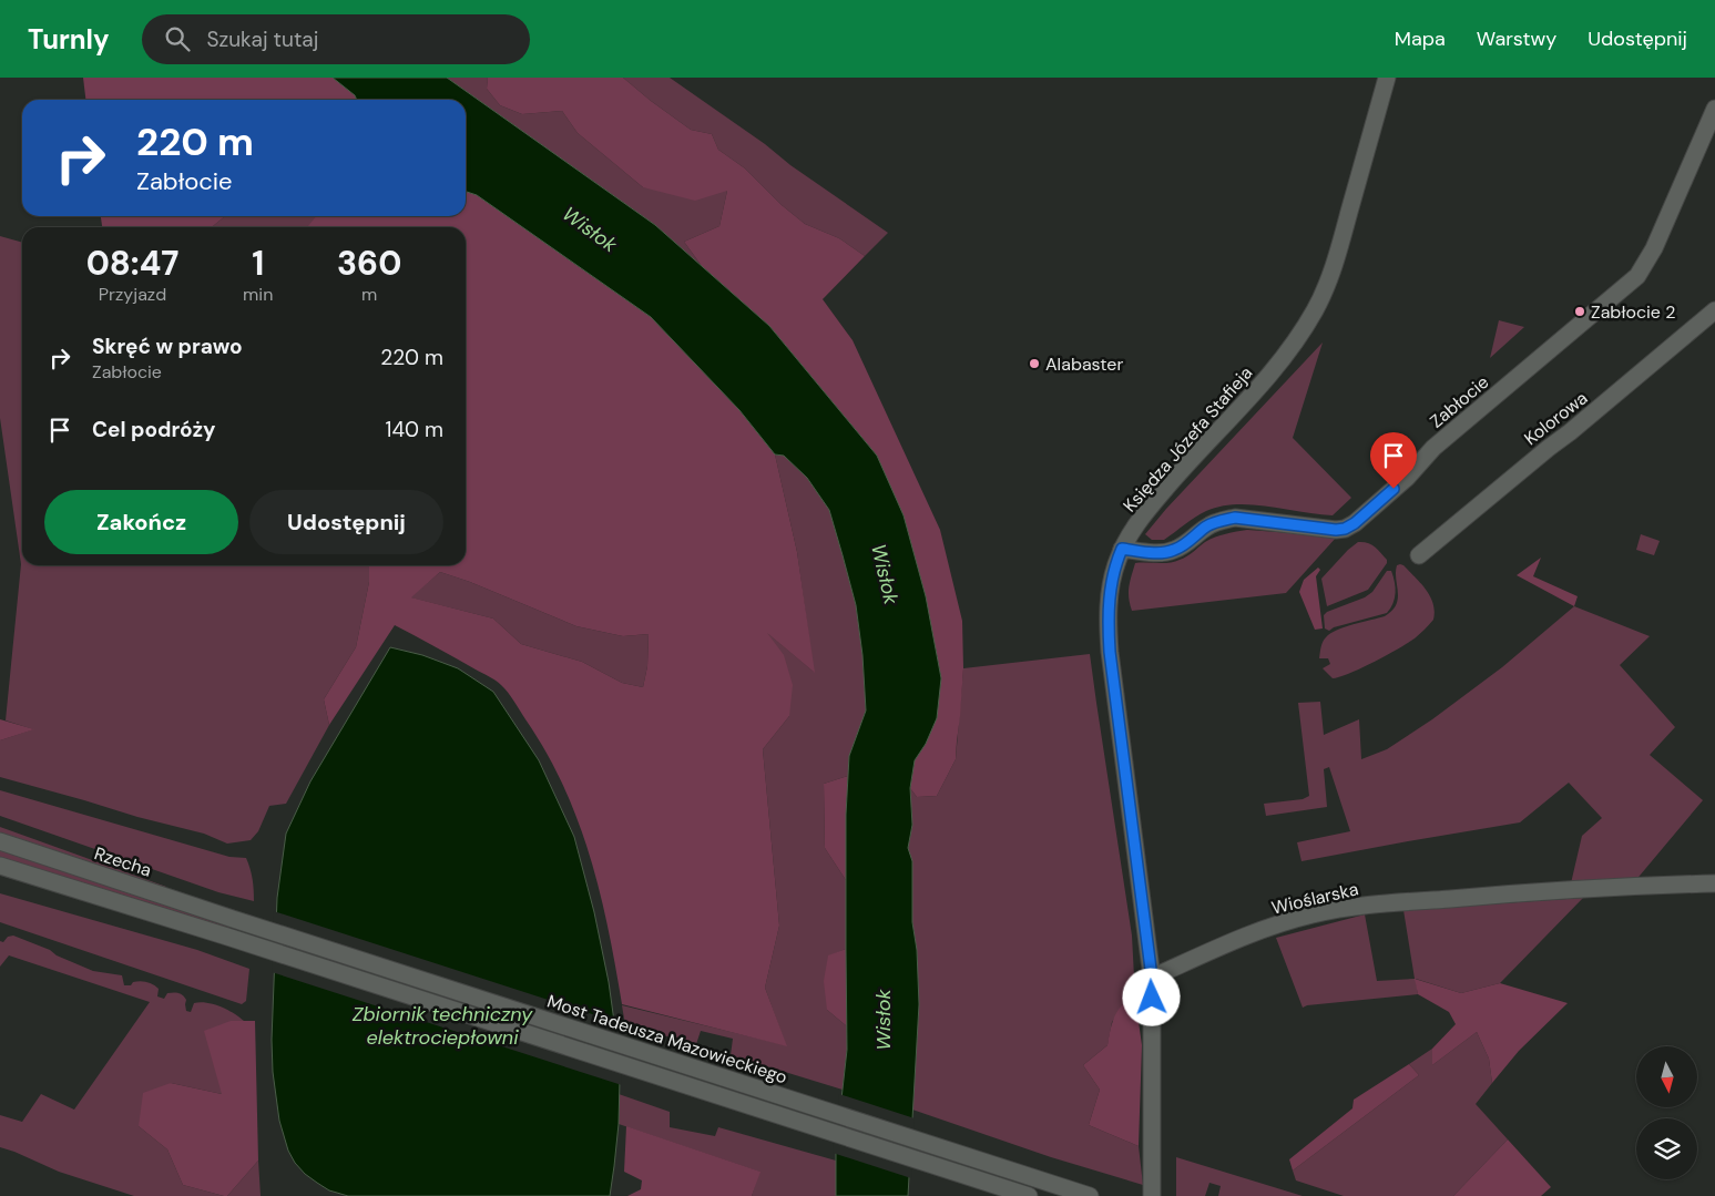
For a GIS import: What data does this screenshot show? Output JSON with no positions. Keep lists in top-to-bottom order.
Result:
{
  "streets": {
    "street": [
      "Zabłocie",
      "Kolorowa",
      "Księdza Józefa Stafieja",
      "Rzecha",
      "Wioślarska",
      "Most Tadeusza Mazowieckiego"
    ]
  },
  "crossings": [
    ["Zabłocie", "Księdza Józefa Stafieja"],
    ["Księdza Józefa Stafieja", "Wioślarska"],
    ["Rzecha", "Most Tadeusza Mazowieckiego"]
  ],
  "water": ["Wisłok", "Zbiornik techniczny elektrociepłowni"],
  "places": ["Zabłocie 2", "Alabaster"],
  "north": "bottom",
  "page": {
    "header": "Turnly",
    "search": "Szukaj tutaj",
    "nav": ["Mapa", "Warstwy", "Udostępnij"],
    "turn": ["220 m", "Zabłocie"],
    "eta": [
      "08:47",
      "Przyjazd",
      "1",
      "min",
      "360",
      "m"
    ],
    "list": [
      {
        "name": "Skręć w prawo",
        "note": "Zabłocie",
        "value": "220 m"
      },
      {
        "name": "Cel podróży",
        "value": "140 m"
      }
    ],
    "buttons": ["Zakończ", "Udostępnij"]
  }
}
